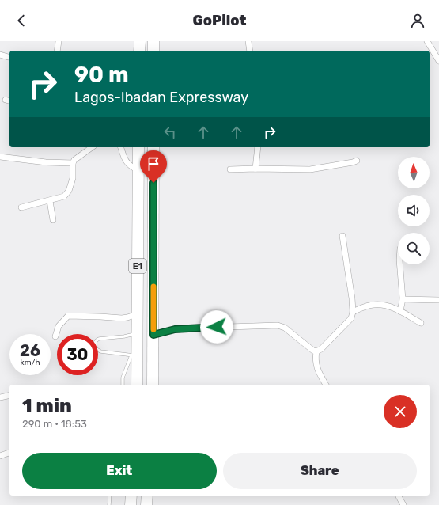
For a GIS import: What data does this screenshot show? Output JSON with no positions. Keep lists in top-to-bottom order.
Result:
{
  "streets": {
    "highway": ["E1"]
  },
  "north": "top",
  "page": {
    "header": "GoPilot",
    "turn": ["90 m", "Lagos-Ibadan Expressway"],
    "speed": "26 km/h",
    "limit": "30",
    "heading": ["1 min", "290 m · 18:53"],
    "buttons": ["Exit", "Share"]
  }
}
